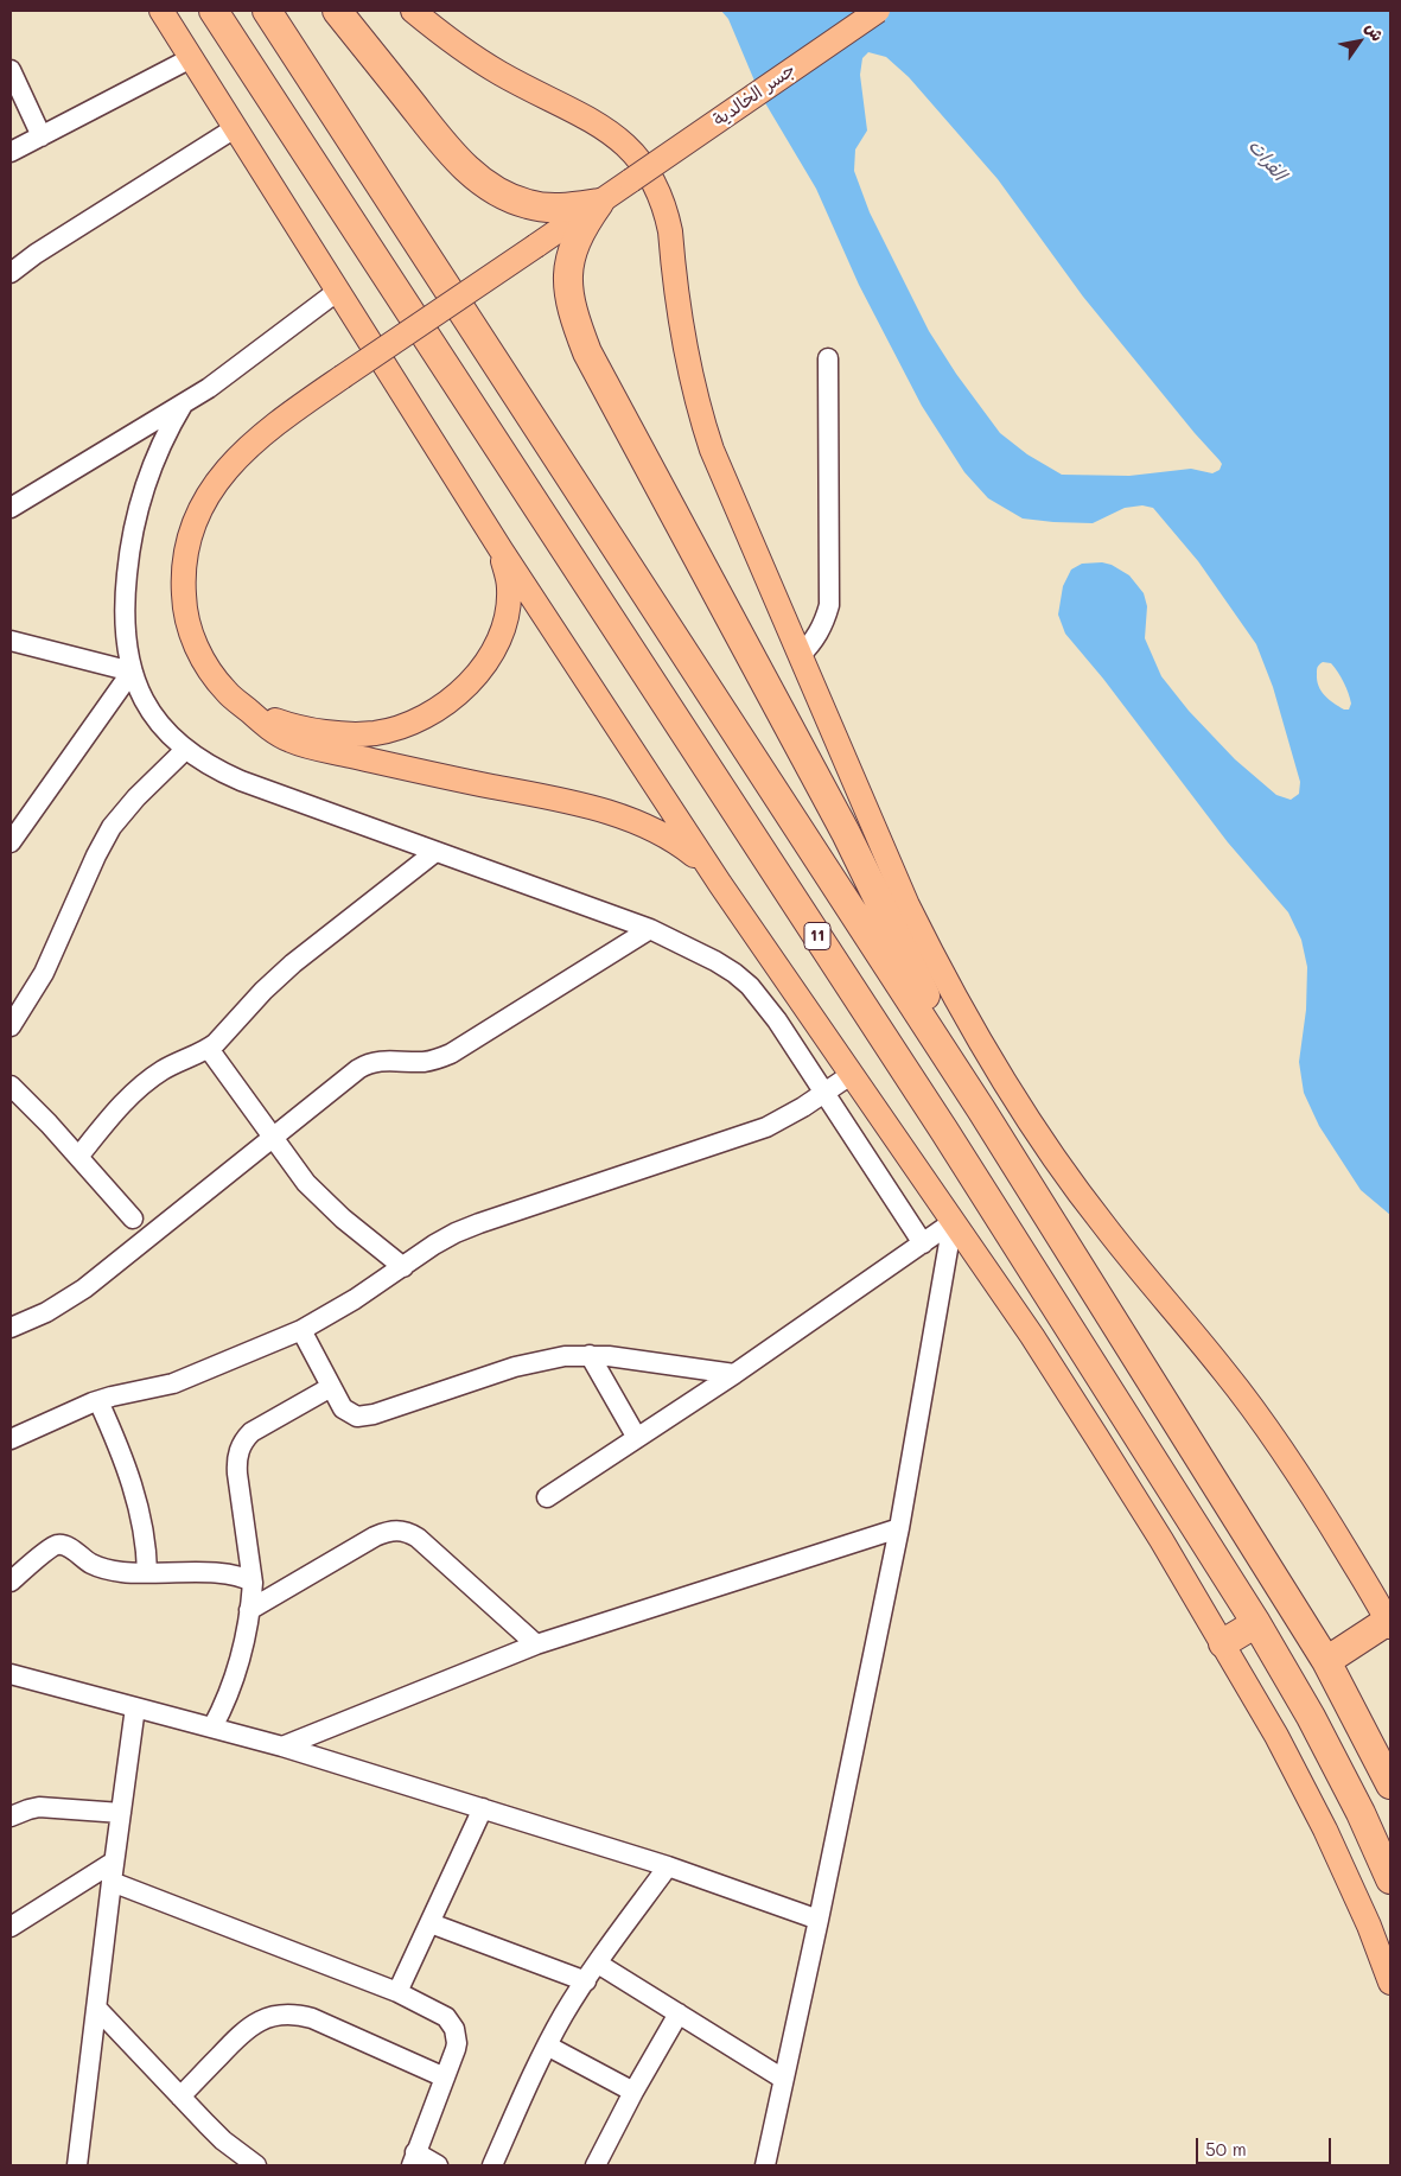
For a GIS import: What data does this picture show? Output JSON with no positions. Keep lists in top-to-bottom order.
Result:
{
  "streets": {
    "highway": ["11"],
    "main road": ["جسر الخالدية"]
  },
  "water": ["الفرات"],
  "scale_bar": "50 m",
  "north": "top right"
}
